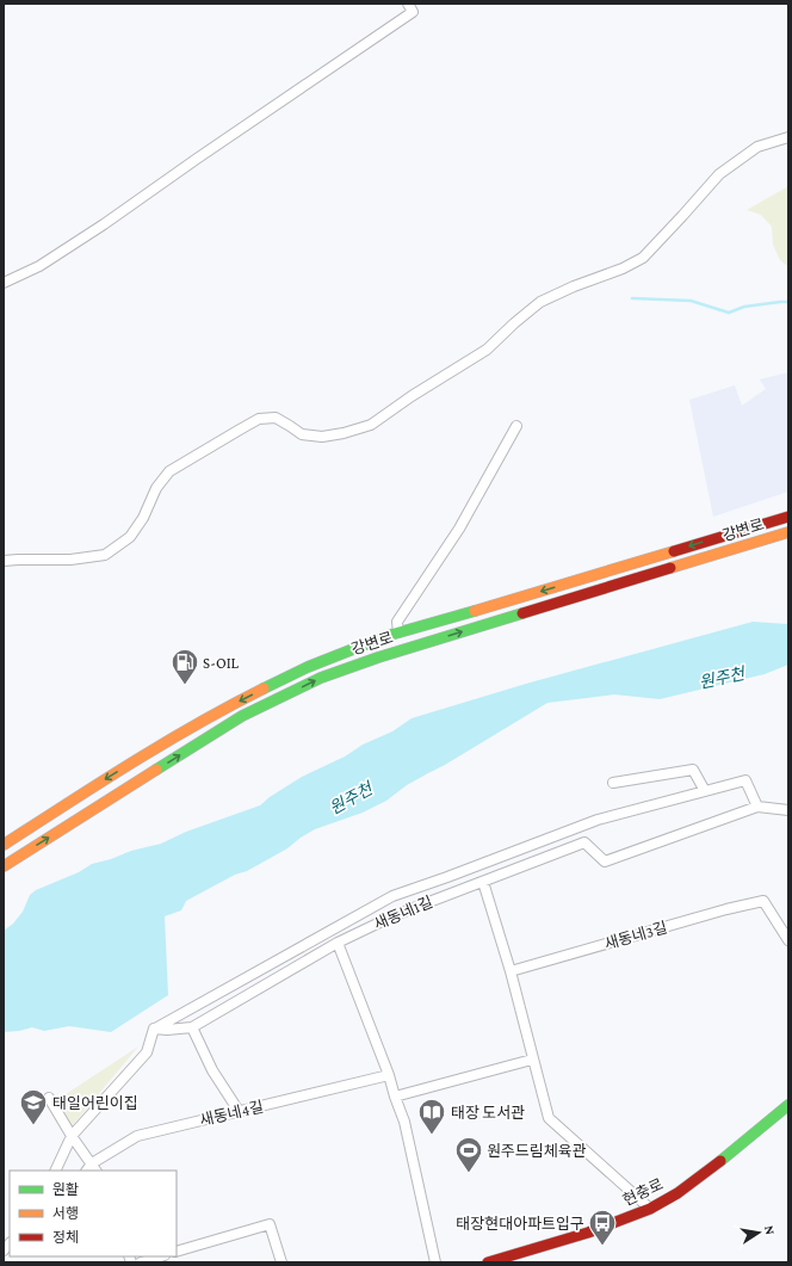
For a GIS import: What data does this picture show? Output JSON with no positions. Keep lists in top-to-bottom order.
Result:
{
  "streets": {
    "street": [
      "강변로",
      "새동네1길",
      "새동네3길",
      "새동네4길",
      "현충로"
    ]
  },
  "water": ["원주천"],
  "places": {
    "fuel station": ["S-OIL"],
    "school or university": ["태일어린이집"],
    "library": ["태장 도서관"],
    "sports": ["원주드림체육관"],
    "bus stop": ["태장현대아파트입구"]
  },
  "legend": ["원활", "서행", "정체"],
  "north": "right"
}
